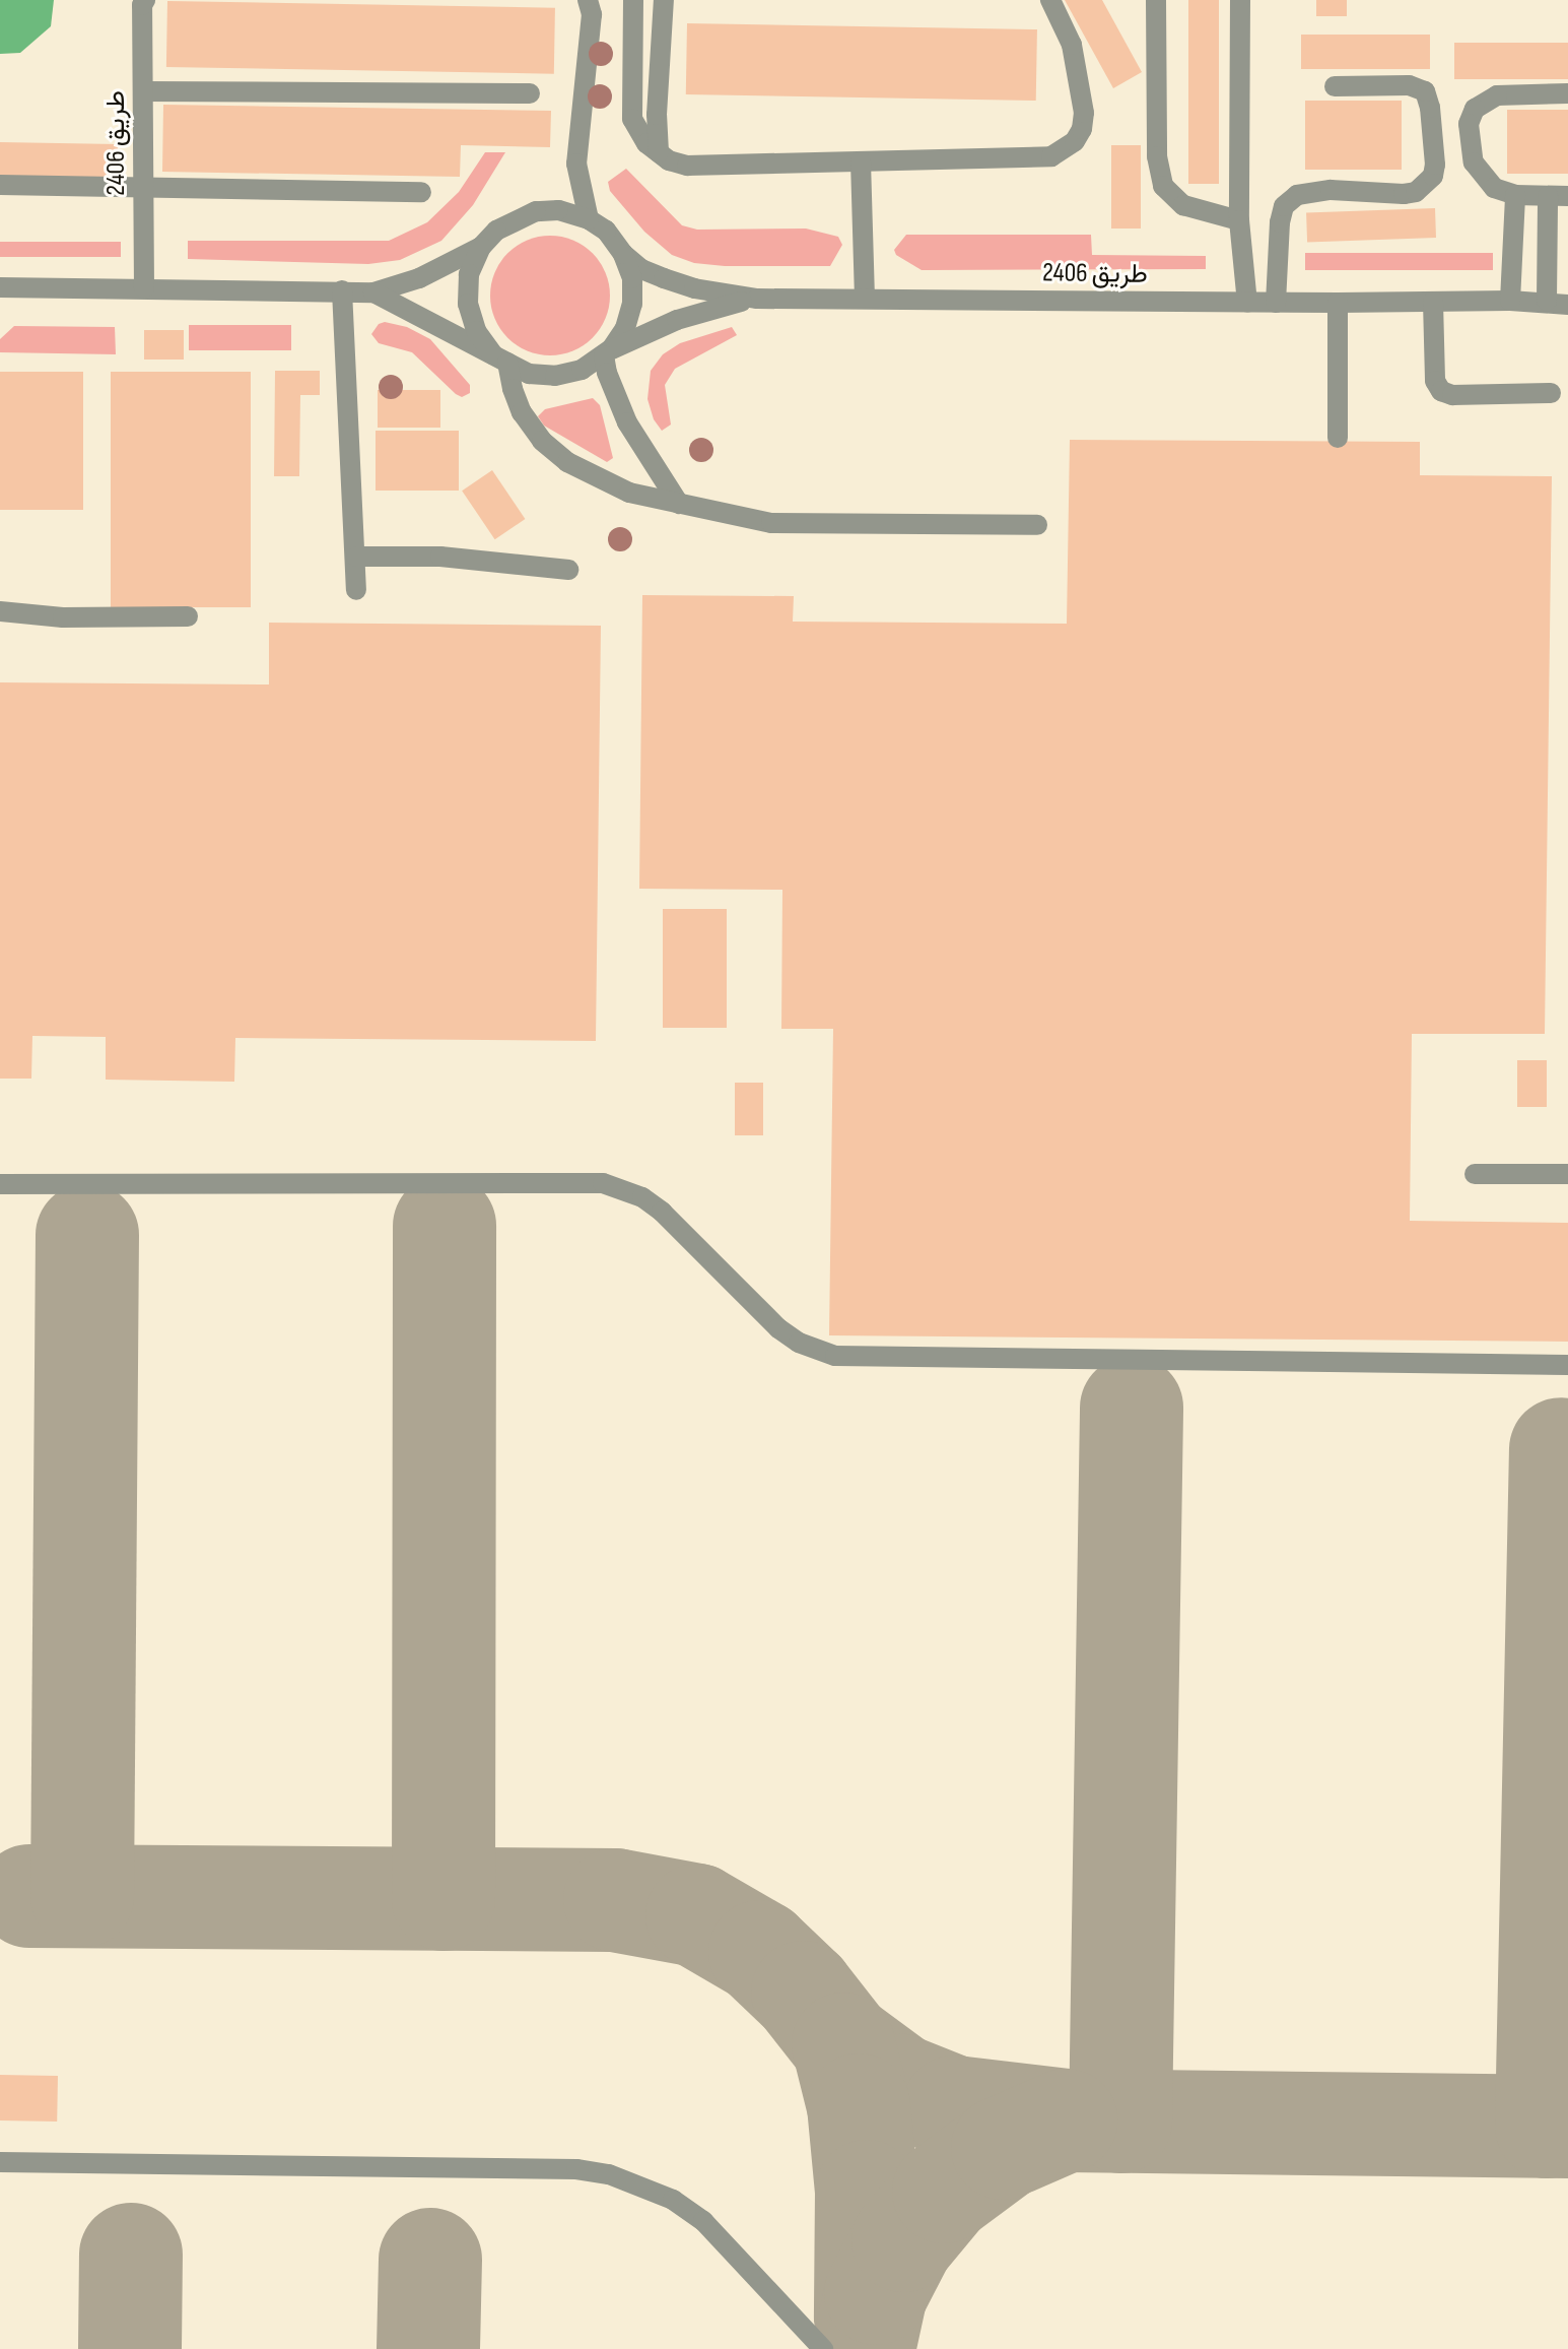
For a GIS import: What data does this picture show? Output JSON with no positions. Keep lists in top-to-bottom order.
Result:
{
  "streets": {
    "street": ["طريق 2406"]
  }
}
